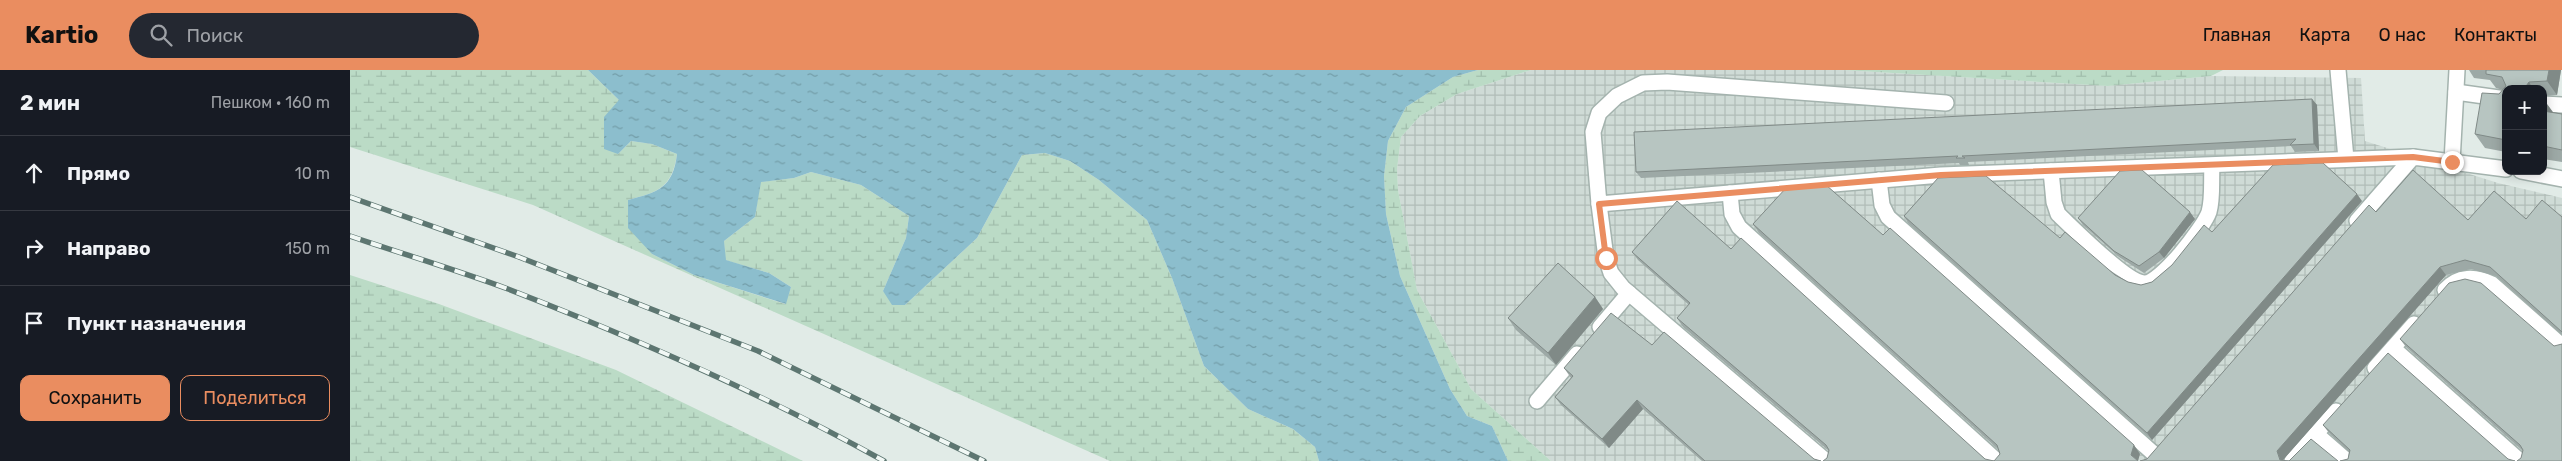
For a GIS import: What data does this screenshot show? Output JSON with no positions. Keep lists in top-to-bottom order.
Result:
{
  "page": {
    "header": "Kartio",
    "search": "Поиск",
    "nav": [
      "Главная",
      "Карта",
      "О нас",
      "Контакты"
    ],
    "heading": ["2 мин", "Пешком · 160 m"],
    "map_buttons": ["+", "−"],
    "list": [
      ["Прямо", "10 m"],
      ["Направо", "150 m"],
      "Пункт назначения"
    ],
    "buttons": ["Сохранить", "Поделиться"]
  }
}
